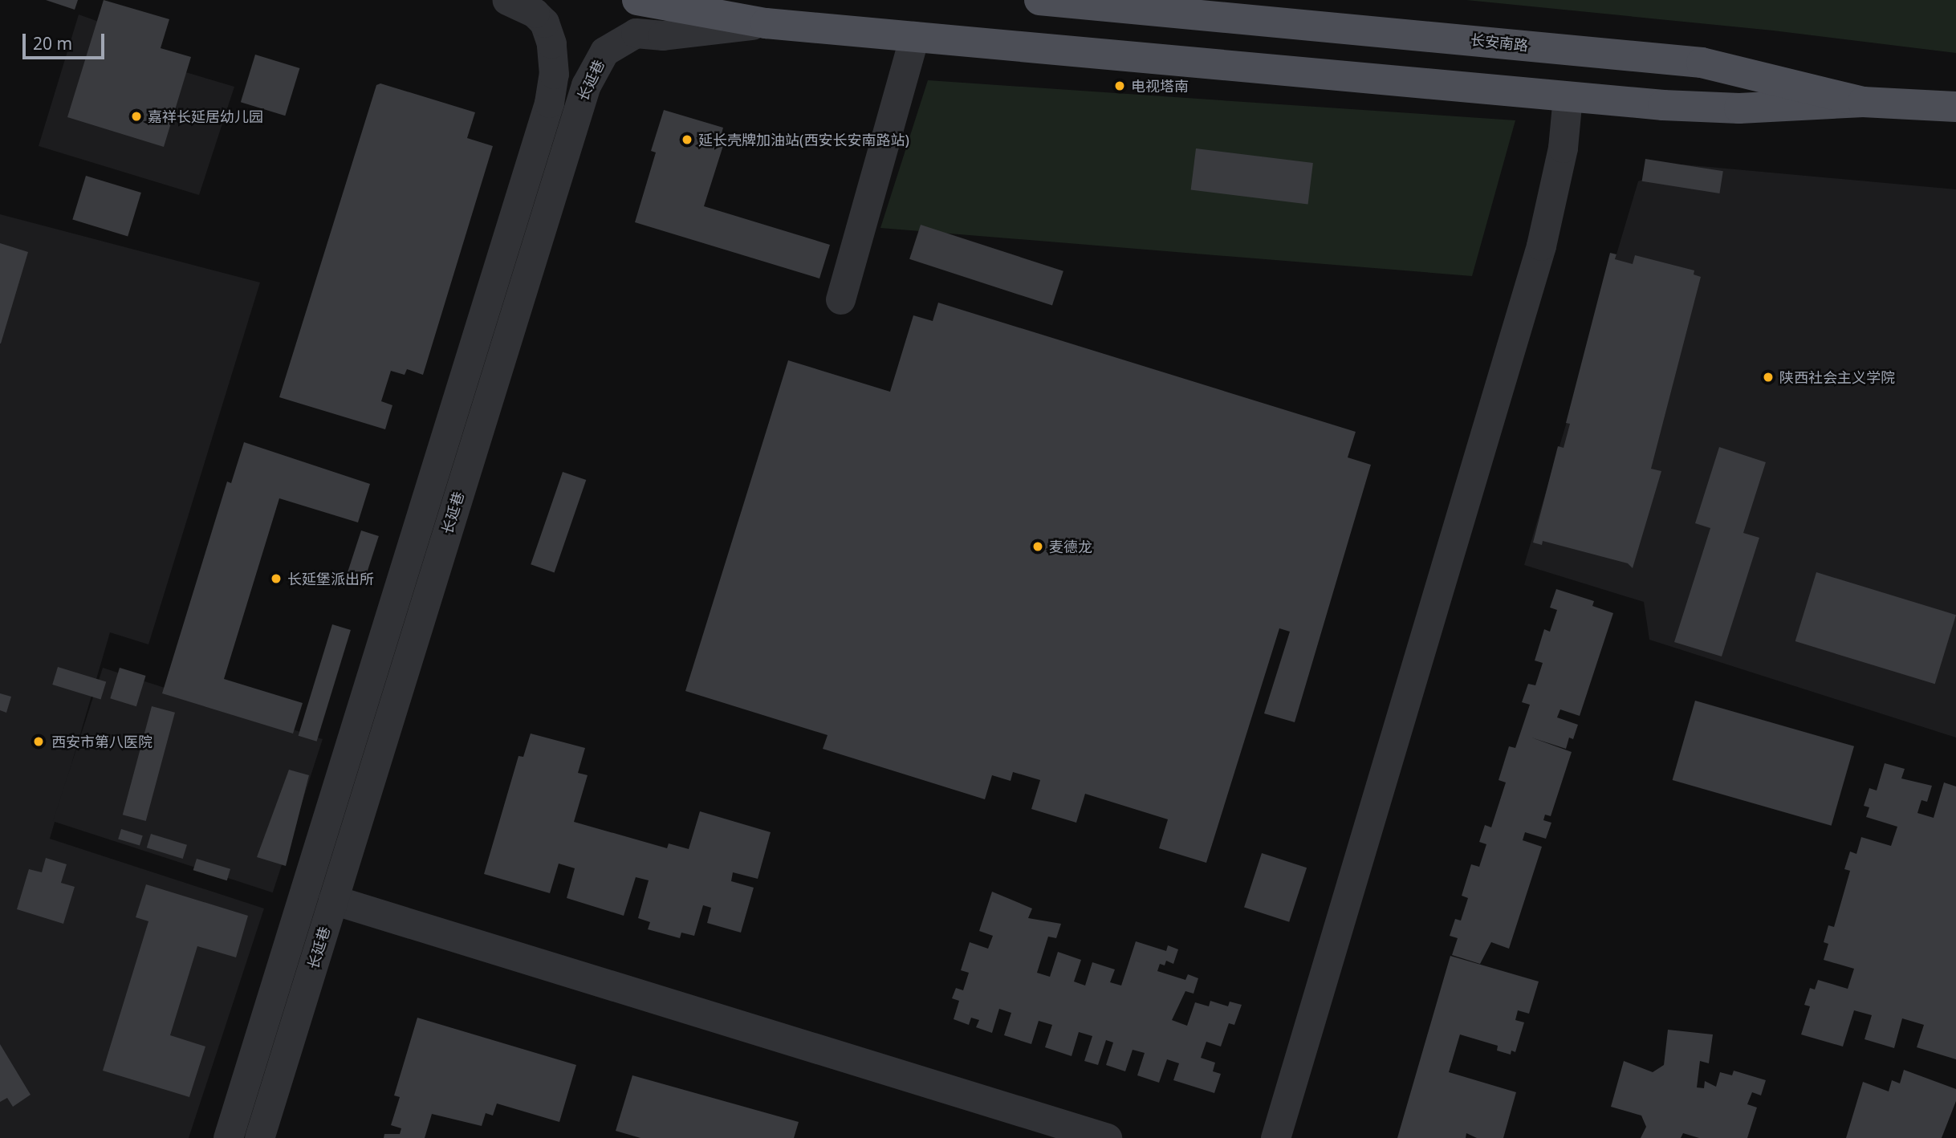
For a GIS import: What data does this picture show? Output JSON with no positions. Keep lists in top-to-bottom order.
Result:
{
  "streets": {
    "main road": ["长安南路"],
    "street": ["长延巷"]
  },
  "places": [
    "电视塔南",
    "嘉祥长延居幼儿园",
    "延长壳牌加油站(西安长安南路站)",
    "陕西社会主义学院",
    "麦德龙",
    "长延堡派出所",
    "西安市第八医院"
  ],
  "scale_bar": "20 m"
}
